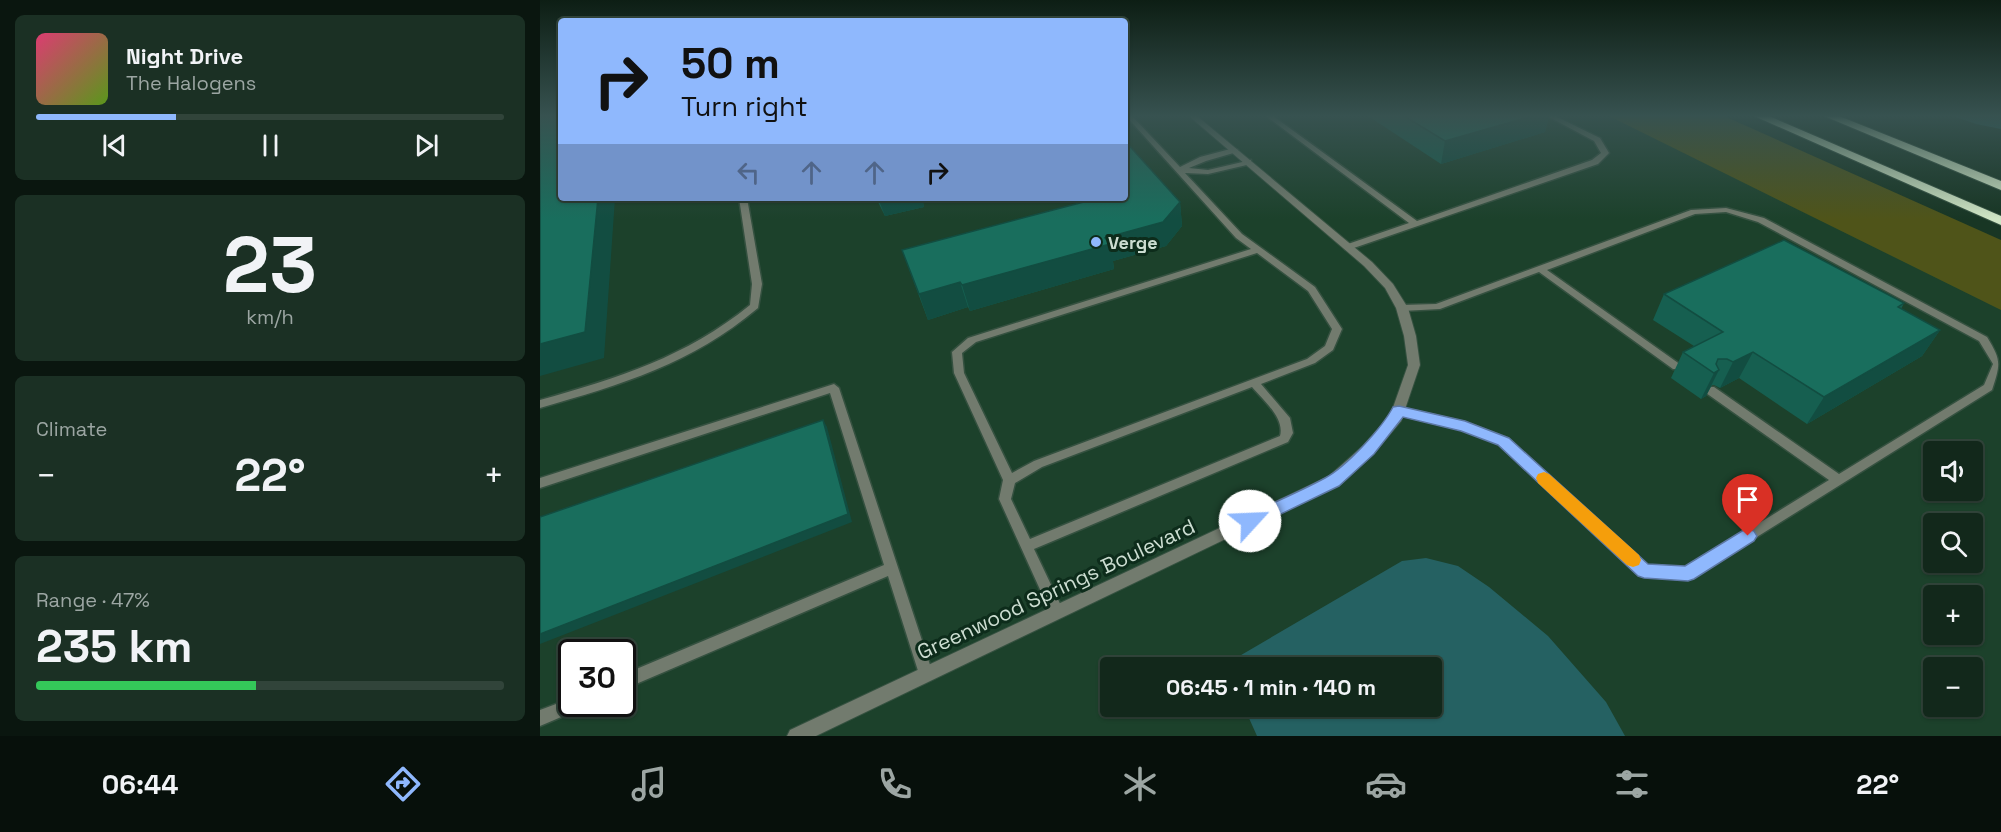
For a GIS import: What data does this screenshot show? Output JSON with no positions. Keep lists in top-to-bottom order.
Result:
{
  "streets": {
    "street": ["Greenwood Springs Boulevard"]
  },
  "places": ["Verge"],
  "page": {
    "turn": ["50 m", "Turn right"],
    "song": ["Night Drive", "The Halogens"],
    "tile": [
      ["23", "km/h"],
      "Climate",
      ["Range · 47%", "235 km"]
    ],
    "map_buttons": ["+", "−"],
    "heat": ["−", "22°", "+"],
    "limit": "30",
    "trip": "06:45 · 1 min · 140 m",
    "tabs": ["06:44", "22°"]
  }
}
